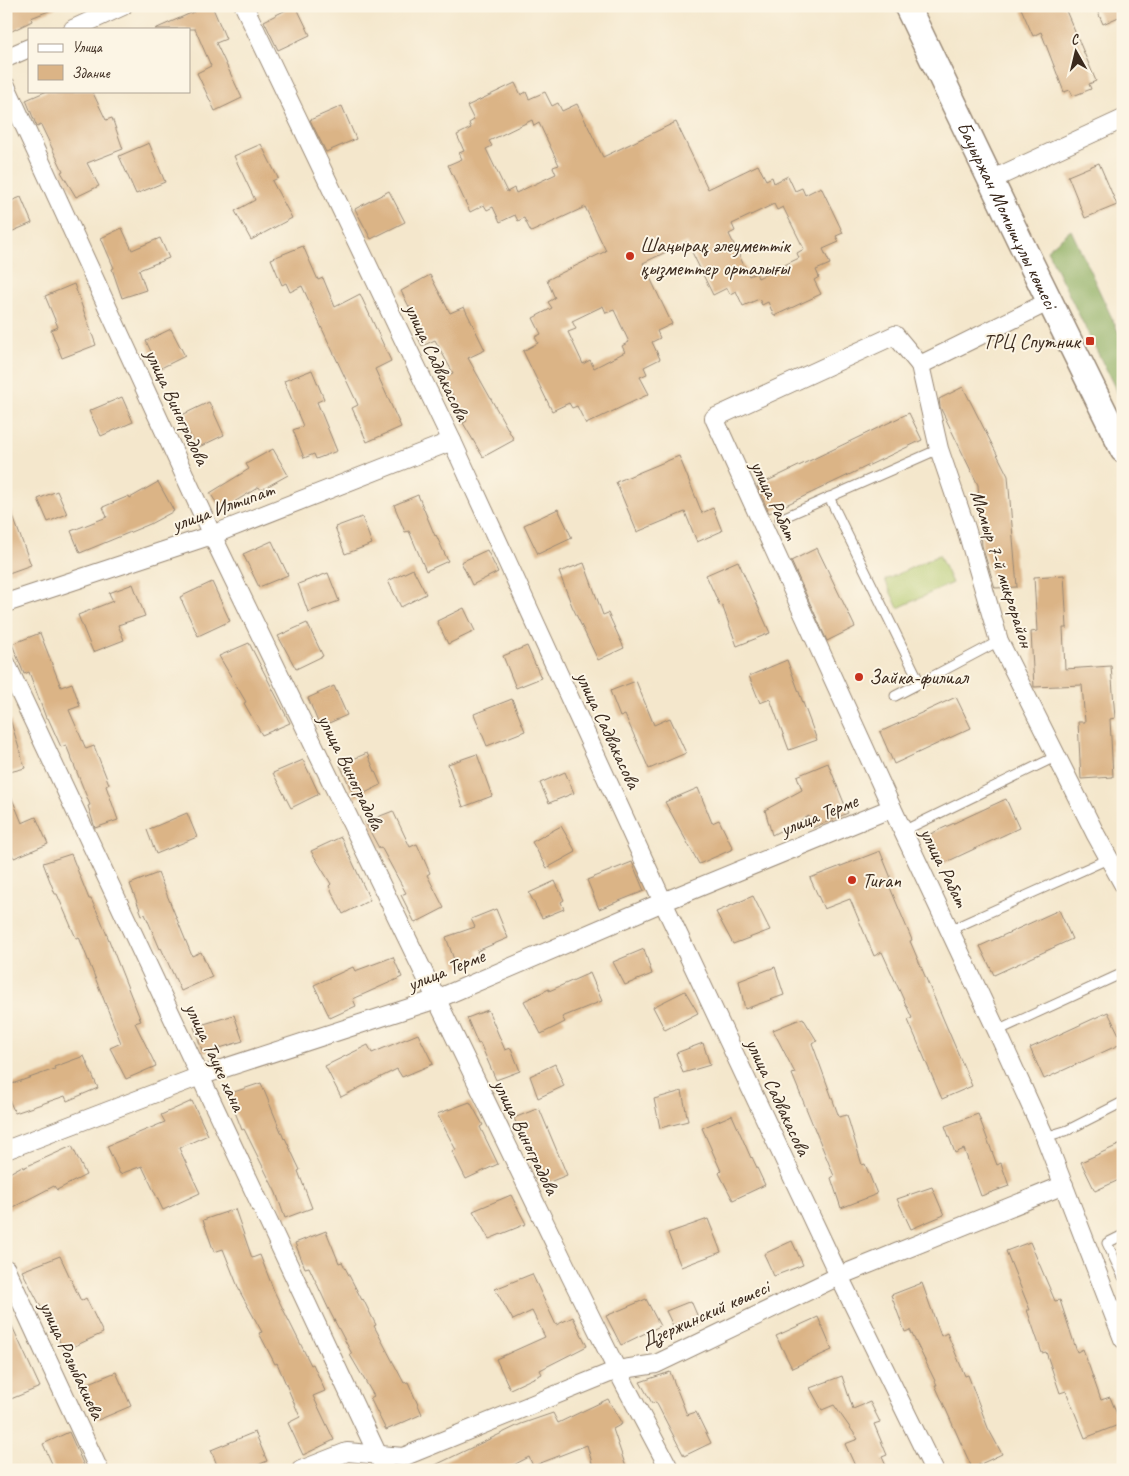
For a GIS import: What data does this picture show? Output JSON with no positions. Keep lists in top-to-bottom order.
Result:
{
  "streets": {
    "main road": ["Бауыржан Момышұлы көшесі"],
    "street": [
      "улица Садвакасова",
      "улица Виноградова",
      "улица Рабат",
      "улица Илтипат",
      "Мамыр 7-й микрорайон",
      "улица Терме",
      "улица Тауке хана",
      "Дзержинский көшесі",
      "улица Розыбакиева"
    ]
  },
  "crossings": [
    ["улица Садвакасова", "улица Илтипат"],
    ["улица Садвакасова", "улица Терме"],
    ["улица Садвакасова", "Дзержинский көшесі"],
    ["улица Виноградова", "улица Илтипат"],
    ["улица Виноградова", "улица Терме"],
    ["улица Виноградова", "Дзержинский көшесі"],
    ["улица Рабат", "Мамыр 7-й микрорайон"],
    ["улица Рабат", "улица Терме"],
    ["улица Рабат", "Дзержинский көшесі"],
    ["улица Терме", "улица Тауке хана"],
    ["улица Тауке хана", "Дзержинский көшесі"]
  ],
  "places": {
    "other": ["Шаңырақ әлеуметтік қызметтер орталығы", "Зайка-филиал", "Turan"],
    "transit": ["ТРЦ Спутник"]
  },
  "legend": ["Улица", "Здание"],
  "north": "top"
}
